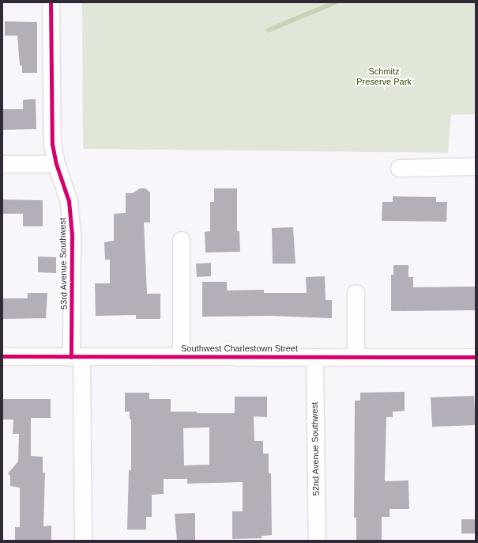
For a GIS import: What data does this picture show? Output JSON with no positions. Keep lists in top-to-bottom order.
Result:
{
  "streets": {
    "street": ["53rd Avenue Southwest", "Southwest Charlestown Street", "52nd Avenue Southwest"]
  },
  "crossings": [
    ["53rd Avenue Southwest", "Southwest Charlestown Street"],
    ["Southwest Charlestown Street", "52nd Avenue Southwest"]
  ],
  "parks": ["Schmitz Preserve Park"]
}
